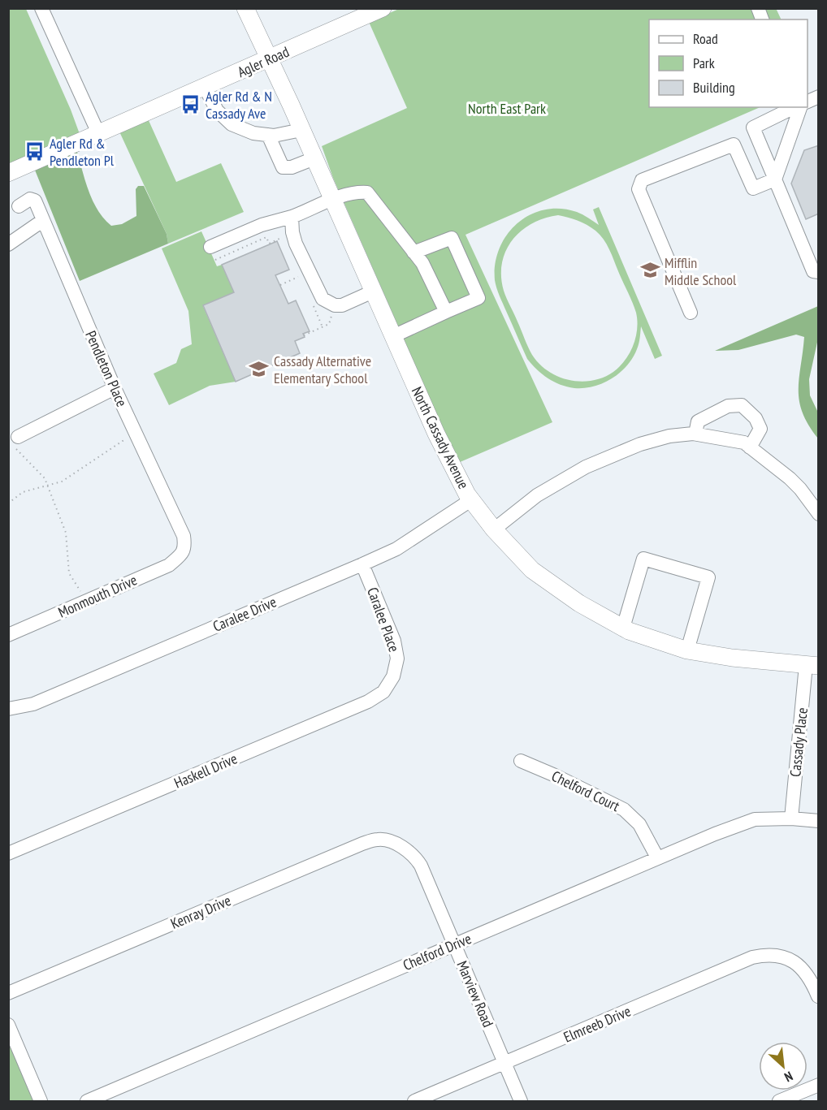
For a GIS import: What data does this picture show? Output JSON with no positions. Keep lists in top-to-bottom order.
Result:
{
  "streets": {
    "main road": ["Agler Road", "North Cassady Avenue"],
    "street": [
      "Pendleton Place",
      "Monmouth Drive",
      "Caralee Drive",
      "Caralee Place",
      "Cassady Place",
      "Haskell Drive",
      "Chelford Court",
      "Kenray Drive",
      "Chelford Drive",
      "Marview Road",
      "Elmreeb Drive"
    ]
  },
  "crossings": [
    ["Agler Road", "North Cassady Avenue"],
    ["Pendleton Place", "Monmouth Drive"],
    ["North Cassady Avenue", "Caralee Drive"],
    ["North Cassady Avenue", "Cassady Place"],
    ["Caralee Drive", "Caralee Place"],
    ["Caralee Place", "Haskell Drive"],
    ["Cassady Place", "Chelford Drive"],
    ["Chelford Court", "Chelford Drive"],
    ["Kenray Drive", "Marview Road"],
    ["Chelford Drive", "Marview Road"],
    ["Marview Road", "Elmreeb Drive"]
  ],
  "parks": ["North East Park"],
  "places": {
    "bus stop": ["Agler Rd & N Cassady Ave", "Agler Rd & Pendleton Pl"],
    "school or university": ["Mifflin Middle School", "Cassady Alternative Elementary School"]
  },
  "legend": ["Road", "Park", "Building"],
  "north": "bottom right"
}
